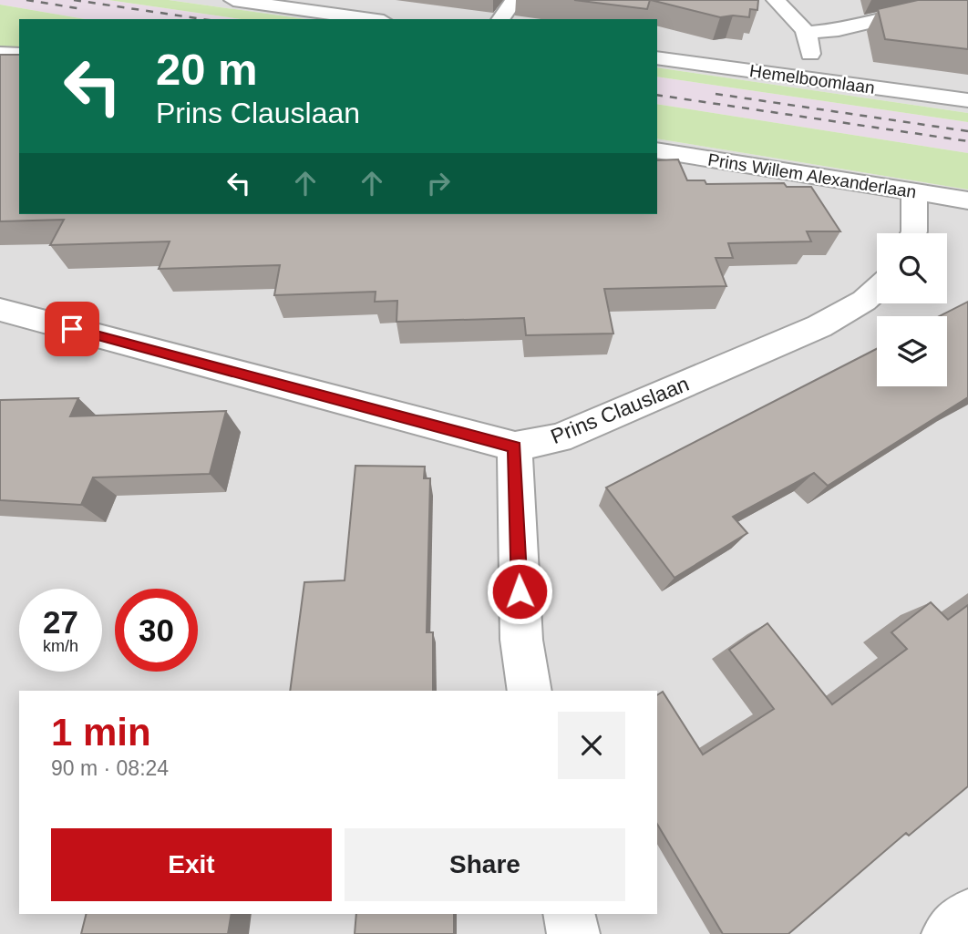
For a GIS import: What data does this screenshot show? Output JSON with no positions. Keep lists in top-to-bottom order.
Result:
{
  "streets": {
    "street": ["Hemelboomlaan", "Prins Willem Alexanderlaan", "Prins Clauslaan"]
  },
  "page": {
    "turn": ["20 m", "Prins Clauslaan"],
    "speed": "27 km/h",
    "limit": "30",
    "heading": ["1 min", "90 m · 08:24"],
    "buttons": ["Exit", "Share"]
  }
}
